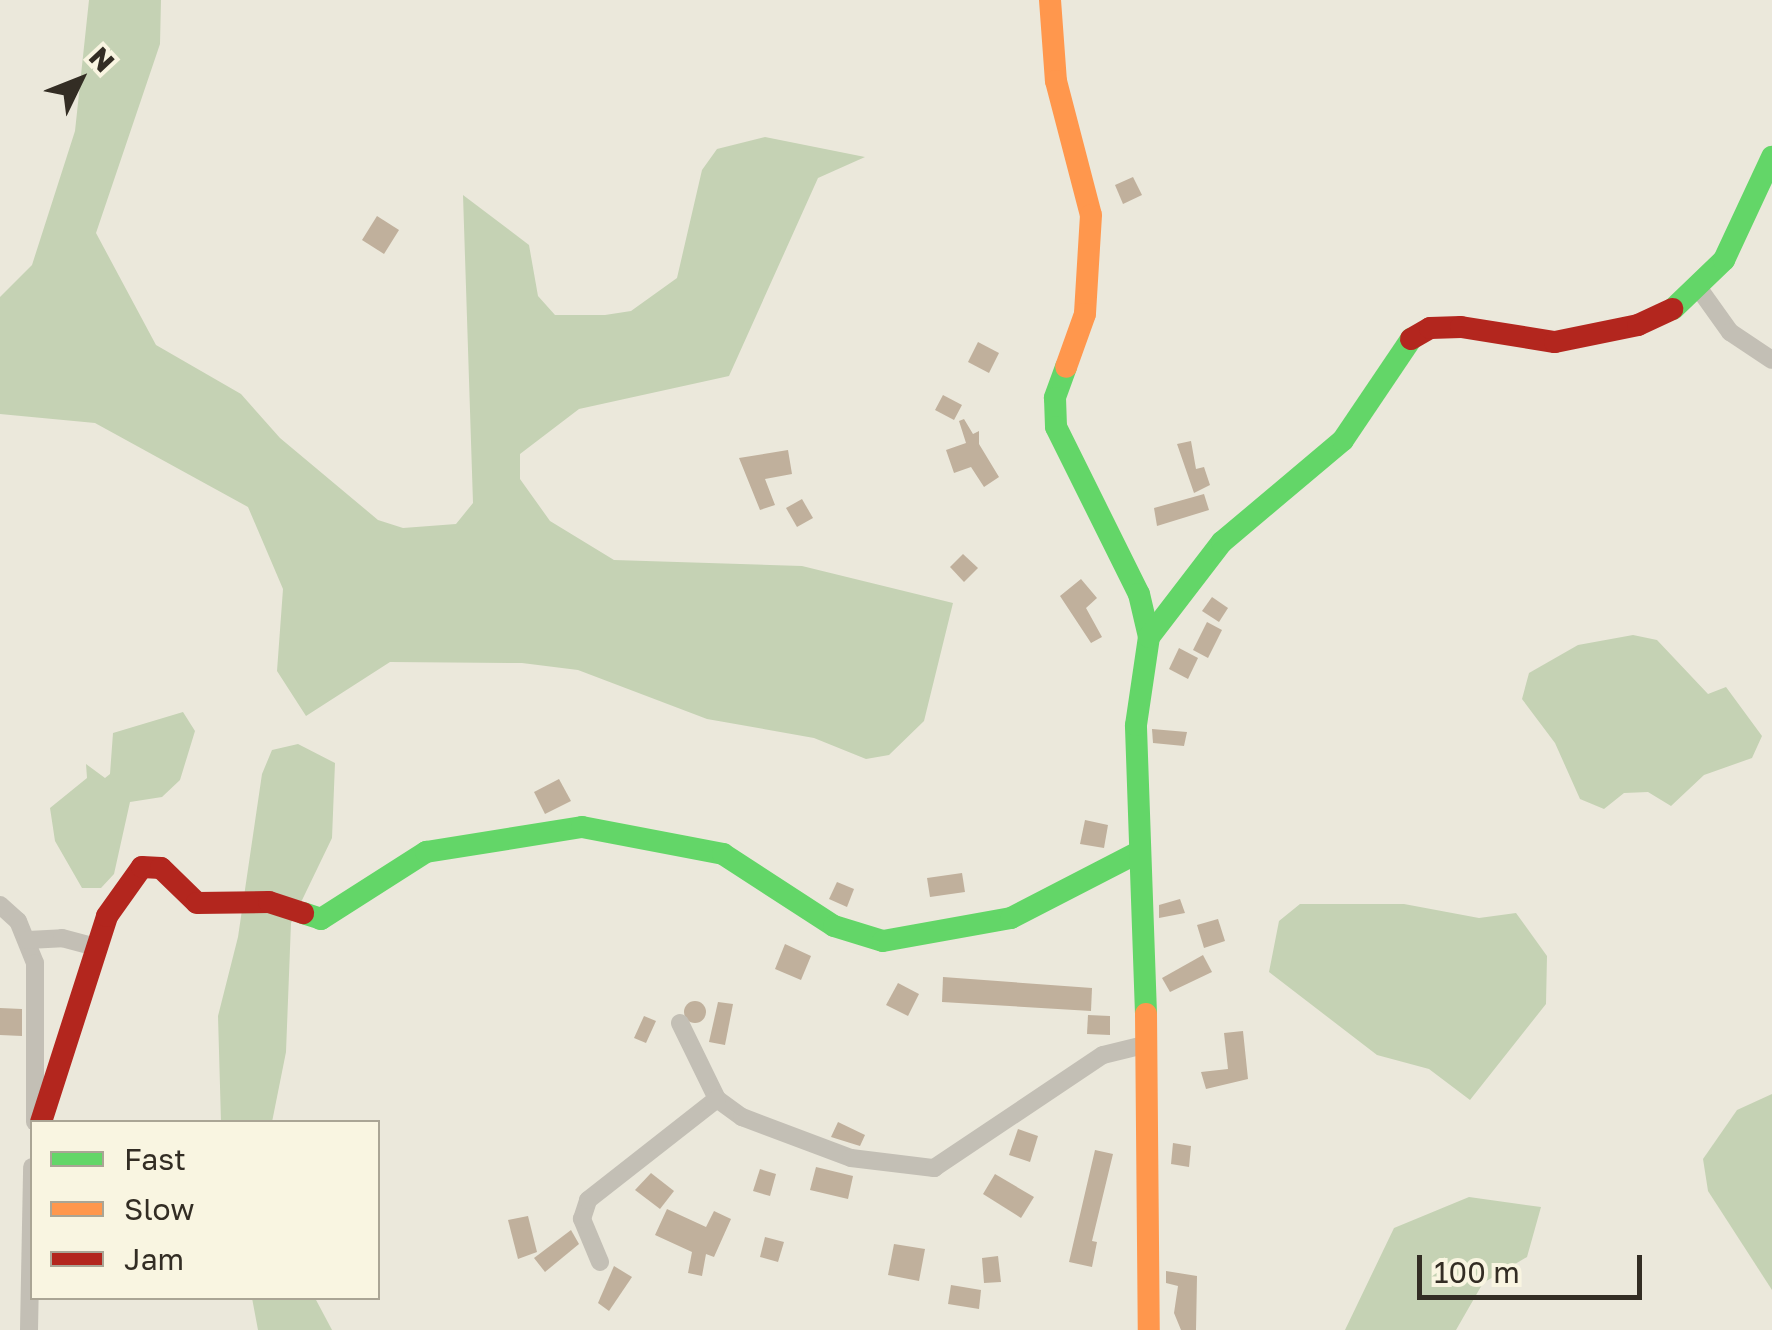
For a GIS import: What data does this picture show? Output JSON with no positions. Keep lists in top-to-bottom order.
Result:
{
  "legend": ["Fast", "Slow", "Jam"],
  "scale_bar": "100 m",
  "north": "top right"
}
